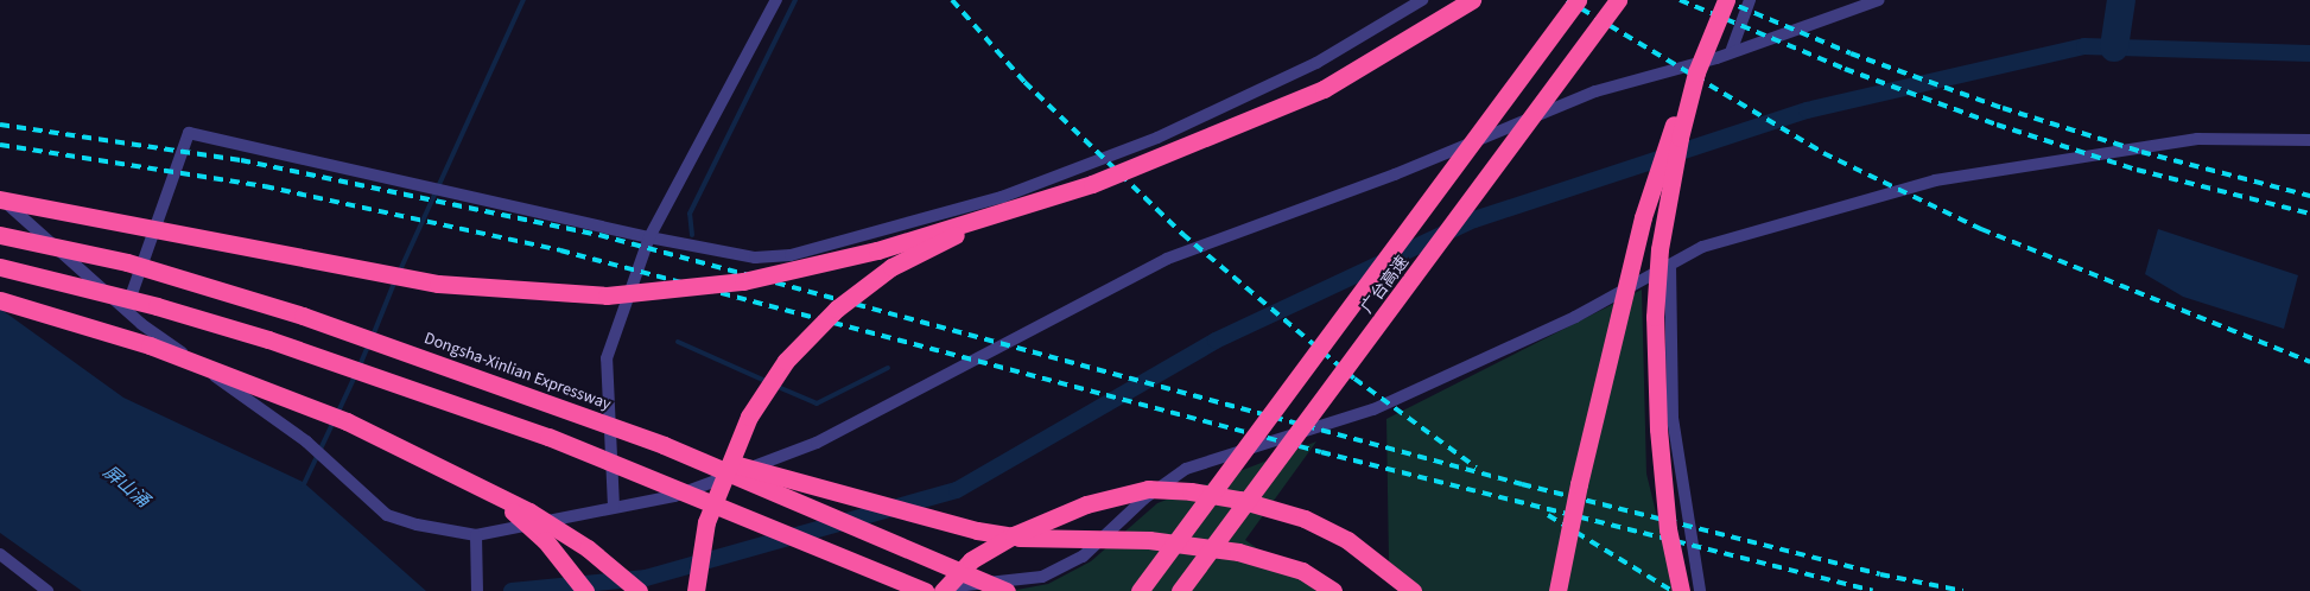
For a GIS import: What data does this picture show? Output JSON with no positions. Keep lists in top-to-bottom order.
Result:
{
  "streets": {
    "highway": ["广台高速", "Dongsha-Xinlian Expressway"]
  },
  "water": ["屏山涌"]
}
